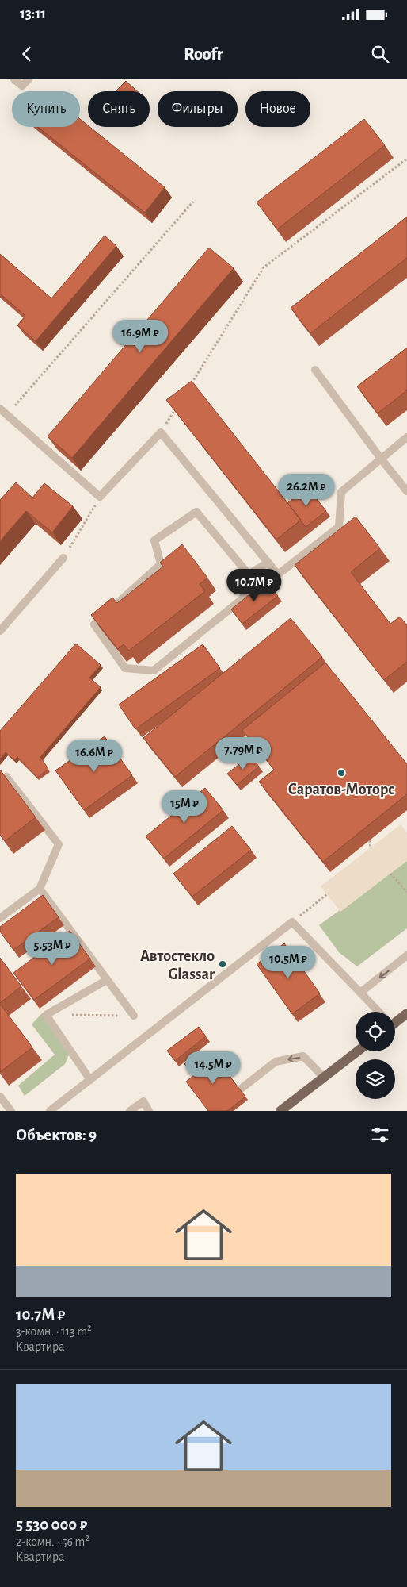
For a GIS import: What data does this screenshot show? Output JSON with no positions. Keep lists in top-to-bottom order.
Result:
{
  "places": ["Саратов-Моторс", "Автостекло Glassar"],
  "page": {
    "status": "13:11",
    "header": "Roofr",
    "chip": [
      "Купить",
      "Снять",
      "Фильтры",
      "Новое"
    ],
    "price": [
      "16.9M ₽",
      "26.2M ₽",
      "10.7M ₽",
      "7.79M ₽",
      "16.6M ₽",
      "15M ₽",
      "5.53M ₽",
      "10.5M ₽",
      "14.5M ₽"
    ],
    "heading": "Объектов: 9",
    "list": [
      {
        "name": "10.7M ₽",
        "note": "3-комн. · 113 m² · Квартира"
      },
      {
        "name": "5 530 000 ₽",
        "note": "2-комн. · 56 m² · Квартира"
      }
    ]
  }
}
